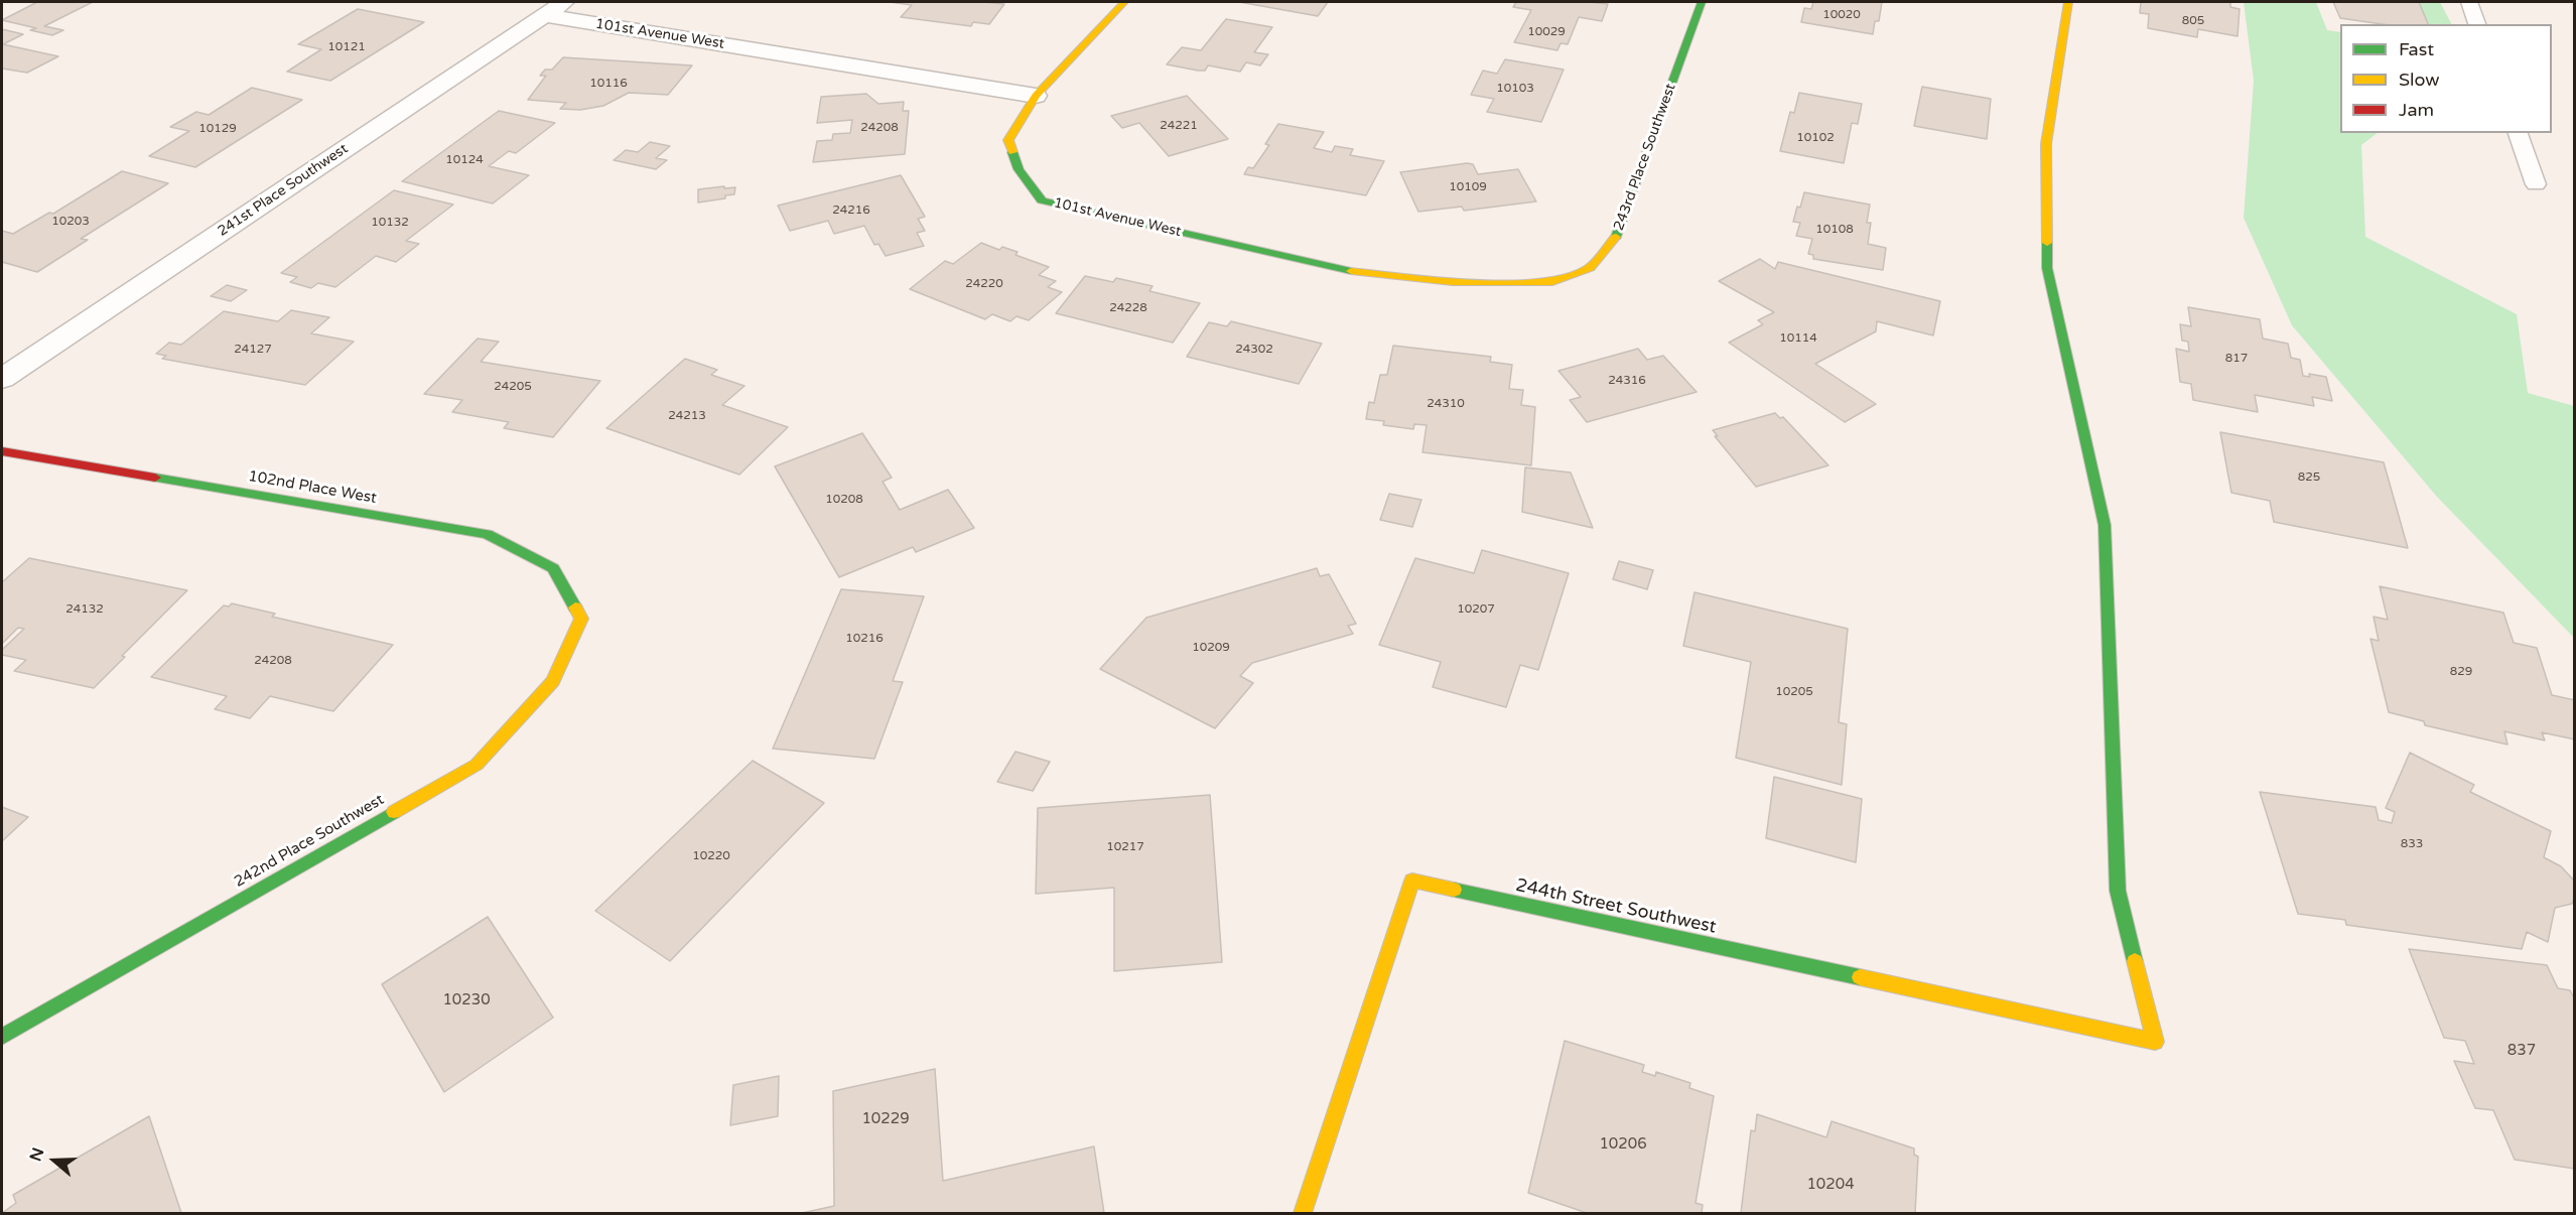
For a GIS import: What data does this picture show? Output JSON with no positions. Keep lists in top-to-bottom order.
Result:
{
  "streets": {
    "street": [
      "101st Avenue West",
      "243rd Place Southwest",
      "241st Place Southwest",
      "102nd Place West",
      "242nd Place Southwest",
      "244th Street Southwest"
    ]
  },
  "crossings": [
    ["101st Avenue West", "243rd Place Southwest"],
    ["101st Avenue West", "241st Place Southwest"],
    ["102nd Place West", "242nd Place Southwest"]
  ],
  "house_numbers": [
    "10020",
    "805",
    "10029",
    "10121",
    "10116",
    "10103",
    "24221",
    "24208",
    "10129",
    "10102",
    "10124",
    "10109",
    "24216",
    "10203",
    "10132",
    "10108",
    "24220",
    "24228",
    "10114",
    "24127",
    "24302",
    "817",
    "24316",
    "24205",
    "24310",
    "24213",
    "825",
    "10208",
    "24132",
    "10207",
    "10216",
    "10209",
    "24208",
    "829",
    "10205",
    "833",
    "10217",
    "10220",
    "10230",
    "837",
    "10229",
    "10206",
    "10204"
  ],
  "legend": ["Fast", "Slow", "Jam"],
  "north": "left"
}
